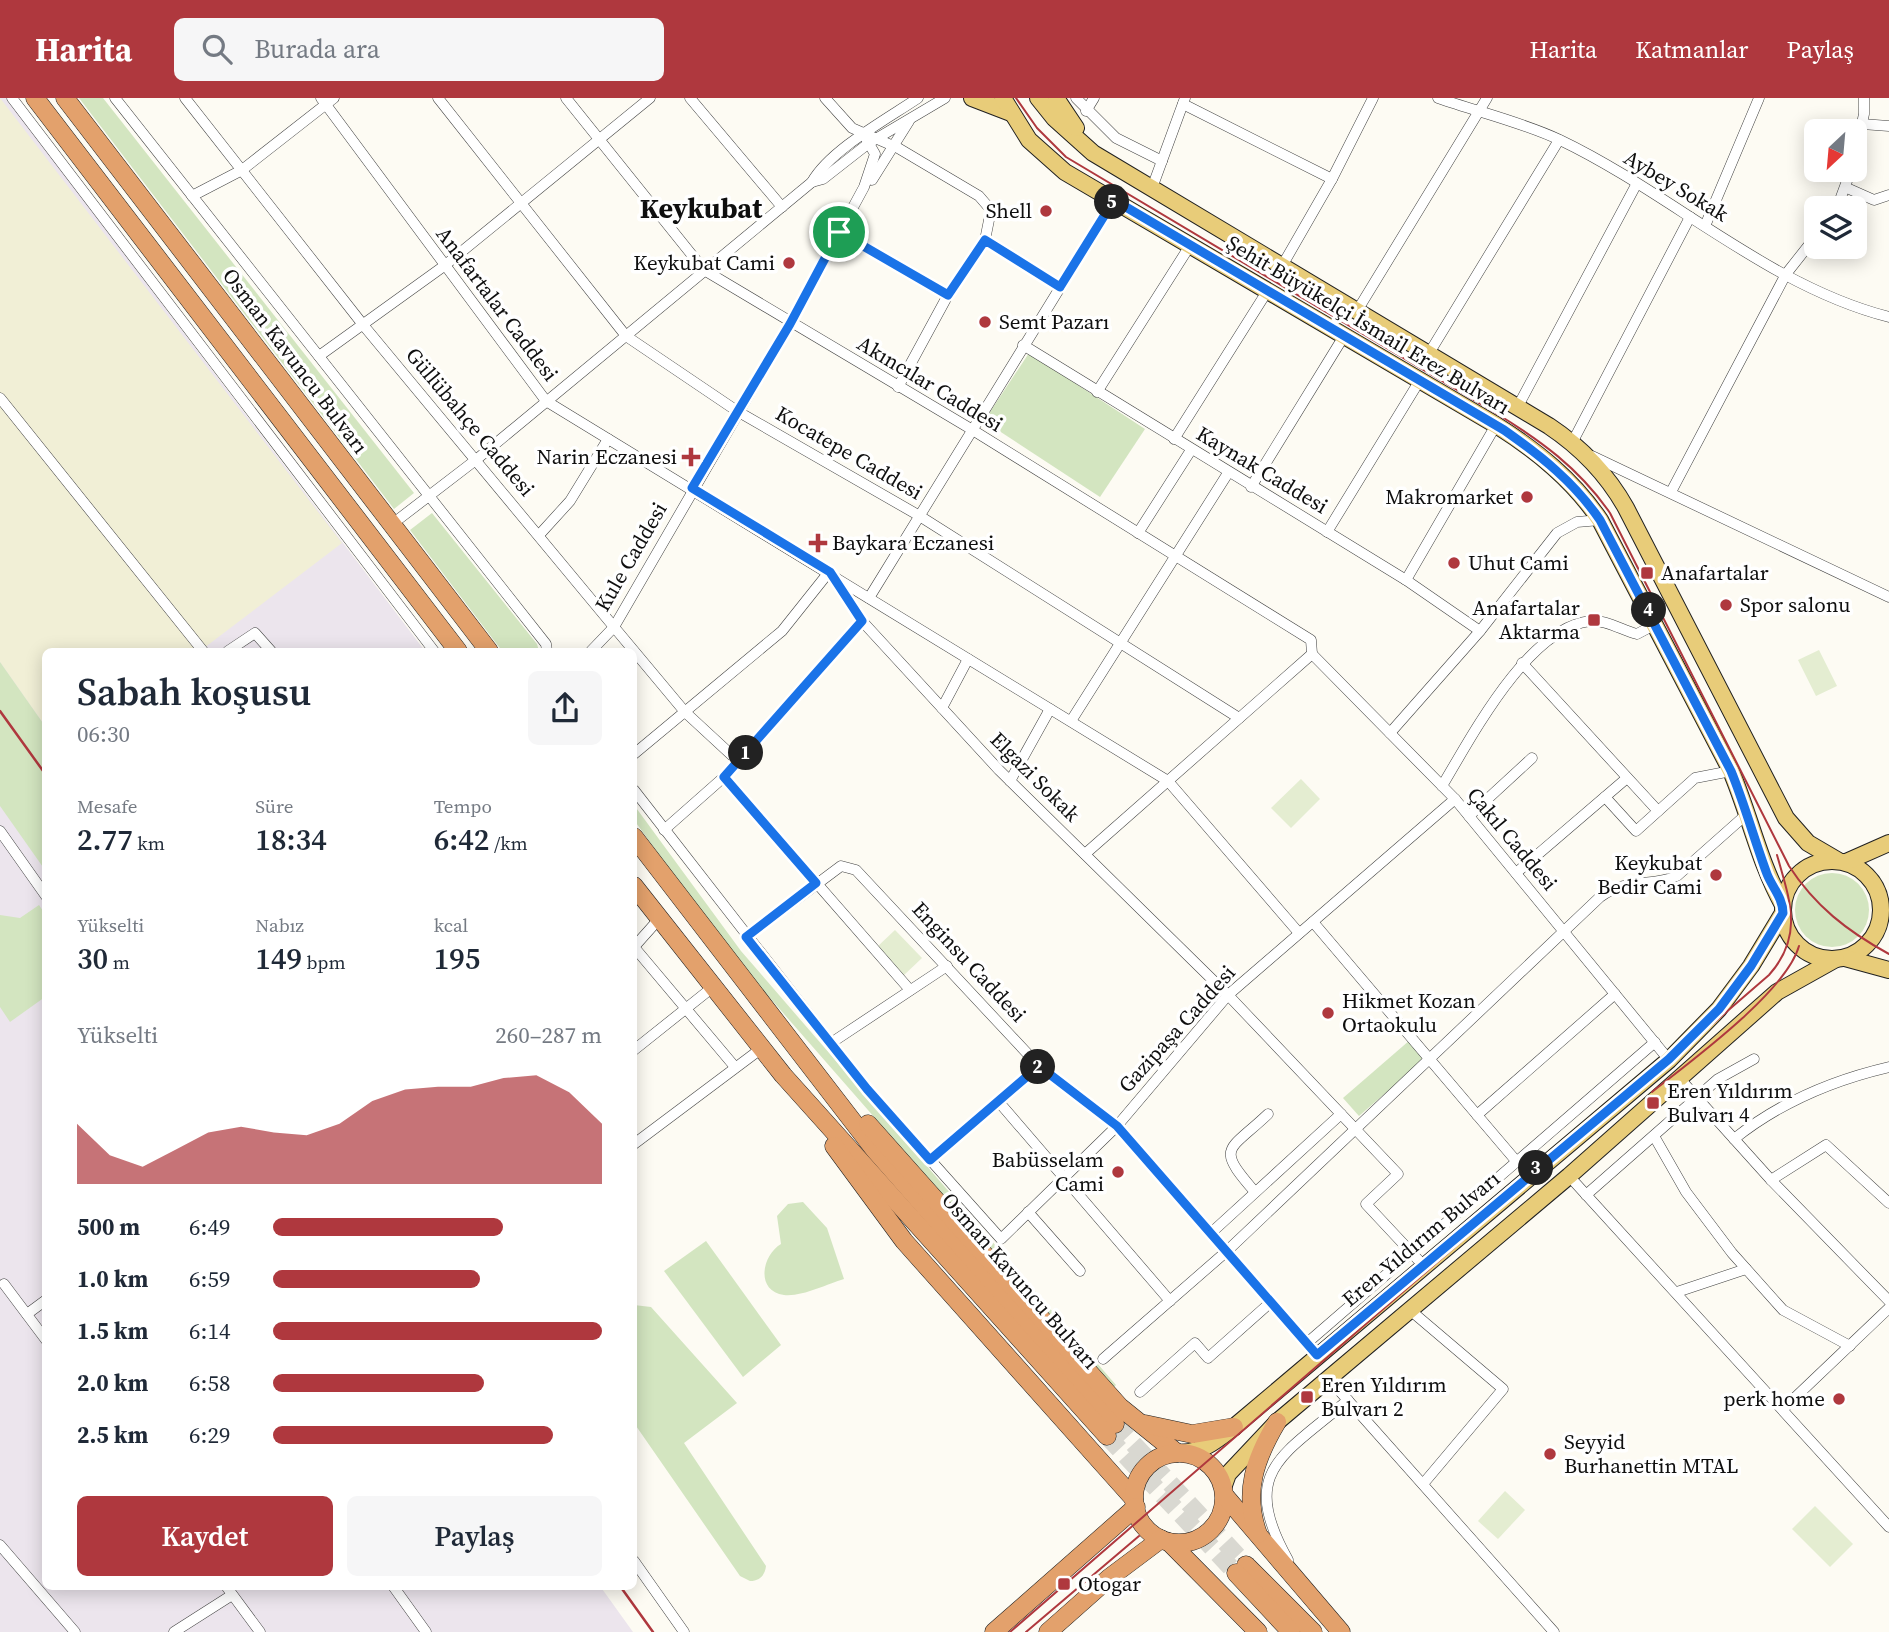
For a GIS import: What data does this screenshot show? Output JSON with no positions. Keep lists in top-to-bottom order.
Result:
{
  "streets": {
    "highway": ["Osman Kavuncu Bulvarı"],
    "main road": ["Şehit Büyükelçi İsmail Erez Bulvarı", "Eren Yıldırım Bulvarı"],
    "street": [
      "Aybey Sokak",
      "Anafartalar Caddesi",
      "Akıncılar Caddesi",
      "Güllübahçe Caddesi",
      "Kocatepe Caddesi",
      "Kaynak Caddesi",
      "Kule Caddesi",
      "Elgazi Sokak",
      "Çakıl Caddesi",
      "Enginsu Caddesi",
      "Gazipaşa Caddesi"
    ]
  },
  "crossings": [
    ["Anafartalar Caddesi", "Kule Caddesi"],
    ["Anafartalar Caddesi", "Elgazi Sokak"],
    ["Anafartalar Caddesi", "Gazipaşa Caddesi"],
    ["Şehit Büyükelçi İsmail Erez Bulvarı", "Eren Yıldırım Bulvarı"],
    ["Akıncılar Caddesi", "Kule Caddesi"],
    ["Akıncılar Caddesi", "Çakıl Caddesi"],
    ["Güllübahçe Caddesi", "Kule Caddesi"],
    ["Kocatepe Caddesi", "Kule Caddesi"],
    ["Elgazi Sokak", "Gazipaşa Caddesi"],
    ["Çakıl Caddesi", "Gazipaşa Caddesi"],
    ["Çakıl Caddesi", "Eren Yıldırım Bulvarı"],
    ["Enginsu Caddesi", "Gazipaşa Caddesi"],
    ["Enginsu Caddesi", "Eren Yıldırım Bulvarı"]
  ],
  "districts": ["Keykubat"],
  "places": {
    "other": [
      "Shell",
      "Keykubat Cami",
      "Semt Pazarı",
      "Makromarket",
      "Uhut Cami",
      "Spor salonu",
      "Keykubat Bedir Cami",
      "Hikmet Kozan Ortaokulu",
      "Babüsselam Cami",
      "perk home",
      "Seyyid Burhanettin MTAL"
    ],
    "health": ["Narin Eczanesi", "Baykara Eczanesi"],
    "transit": [
      "Anafartalar",
      "Anafartalar Aktarma",
      "Eren Yıldırım Bulvarı 4",
      "Eren Yıldırım Bulvarı 2",
      "Otogar"
    ]
  },
  "north": "bottom left",
  "page": {
    "header": "Harita",
    "search": "Burada ara",
    "nav": ["Harita", "Katmanlar", "Paylaş"],
    "pins": [
      "5",
      "4",
      "1",
      "2",
      "3"
    ],
    "heading": ["Sabah koşusu", "06:30"],
    "stats": [
      ["Mesafe", "2.77 km"],
      ["Süre", "18:34"],
      ["Tempo", "6:42 /km"],
      ["Yükselti", "30 m"],
      ["Nabız", "149 bpm"],
      ["kcal", "195"]
    ],
    "chart": ["Yükselti", "260–287 m"],
    "list": [
      {
        "name": "500 m",
        "note": "6:49"
      },
      {
        "name": "1.0 km",
        "note": "6:59"
      },
      {
        "name": "1.5 km",
        "note": "6:14"
      },
      {
        "name": "2.0 km",
        "note": "6:58"
      },
      {
        "name": "2.5 km",
        "note": "6:29"
      }
    ],
    "buttons": ["Kaydet", "Paylaş"]
  }
}
